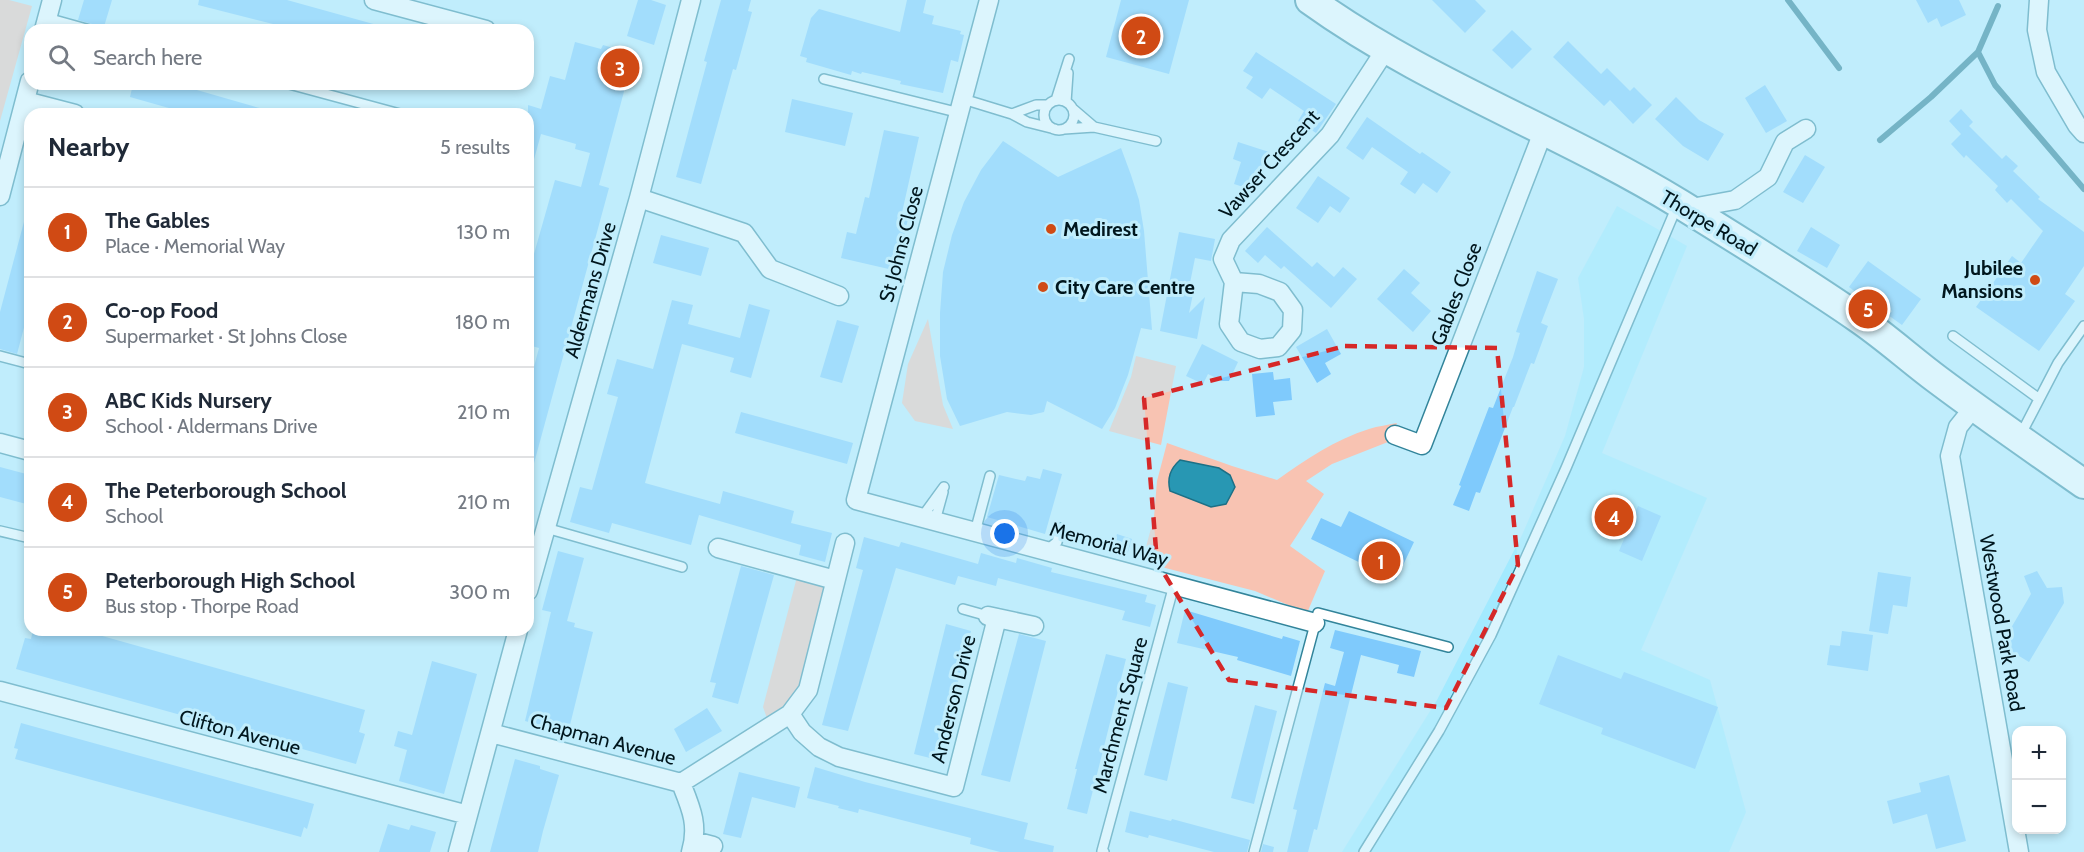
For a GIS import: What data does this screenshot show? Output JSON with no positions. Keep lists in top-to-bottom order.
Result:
{
  "streets": {
    "main road": ["Thorpe Road"],
    "street": [
      "Vawser Crescent",
      "St Johns Close",
      "Aldermans Drive",
      "Gables Close",
      "Memorial Way",
      "Westwood Park Road",
      "Anderson Drive",
      "Clifton Avenue",
      "Chapman Avenue"
    ],
    "lane": ["Marchment Square"]
  },
  "crossings": [
    ["Vawser Crescent", "Thorpe Road"],
    ["Thorpe Road", "Gables Close"],
    ["Thorpe Road", "Westwood Park Road"],
    ["St Johns Close", "Memorial Way"],
    ["Memorial Way", "Marchment Square"],
    ["Anderson Drive", "Chapman Avenue"]
  ],
  "places": ["Medirest", "Jubilee Mansions", "City Care Centre"],
  "page": {
    "pins": [
      "2",
      "3",
      "5",
      "4",
      "1"
    ],
    "search": "Search here",
    "heading": ["Nearby", "5 results"],
    "list": [
      {
        "mark": "1",
        "name": "The Gables",
        "note": "Place · Memorial Way",
        "value": "130 m"
      },
      {
        "mark": "2",
        "name": "Co-op Food",
        "note": "Supermarket · St Johns Close",
        "value": "180 m"
      },
      {
        "mark": "3",
        "name": "ABC Kids Nursery",
        "note": "School · Aldermans Drive",
        "value": "210 m"
      },
      {
        "mark": "4",
        "name": "The Peterborough School",
        "note": "School",
        "value": "210 m"
      },
      {
        "mark": "5",
        "name": "Peterborough High School",
        "note": "Bus stop · Thorpe Road",
        "value": "300 m"
      }
    ],
    "map_buttons": ["+", "−"]
  }
}
